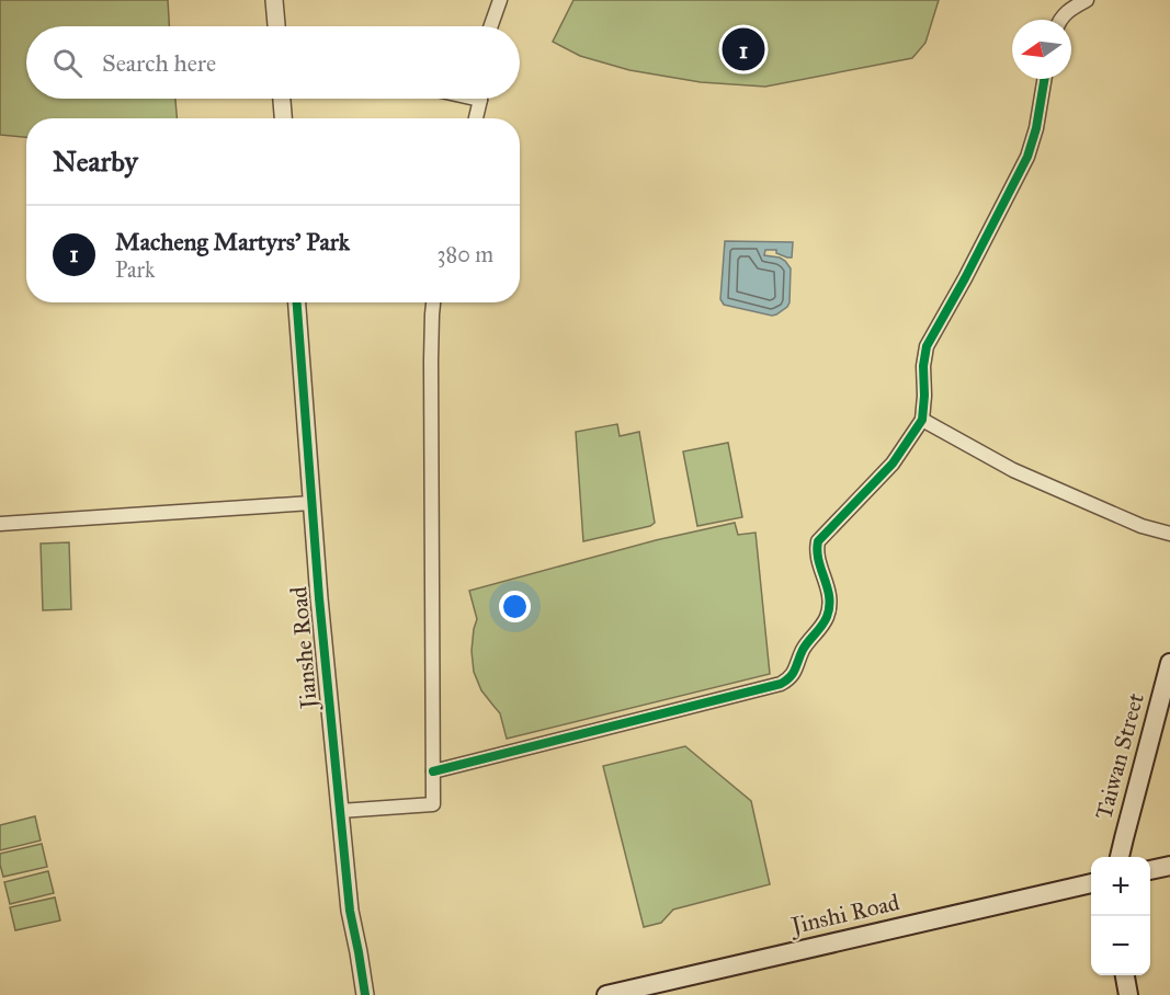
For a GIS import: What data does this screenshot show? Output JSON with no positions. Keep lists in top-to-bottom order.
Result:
{
  "streets": {
    "main road": ["Taiwan Street", "Jinshi Road"],
    "street": ["Jianshe Road"]
  },
  "north": "left",
  "page": {
    "pins": "1",
    "search": "Search here",
    "heading": "Nearby",
    "list": [
      {
        "mark": "1",
        "name": "Macheng Martyrs' Park",
        "note": "Park",
        "value": "380 m"
      }
    ],
    "map_buttons": ["+", "−"]
  }
}
